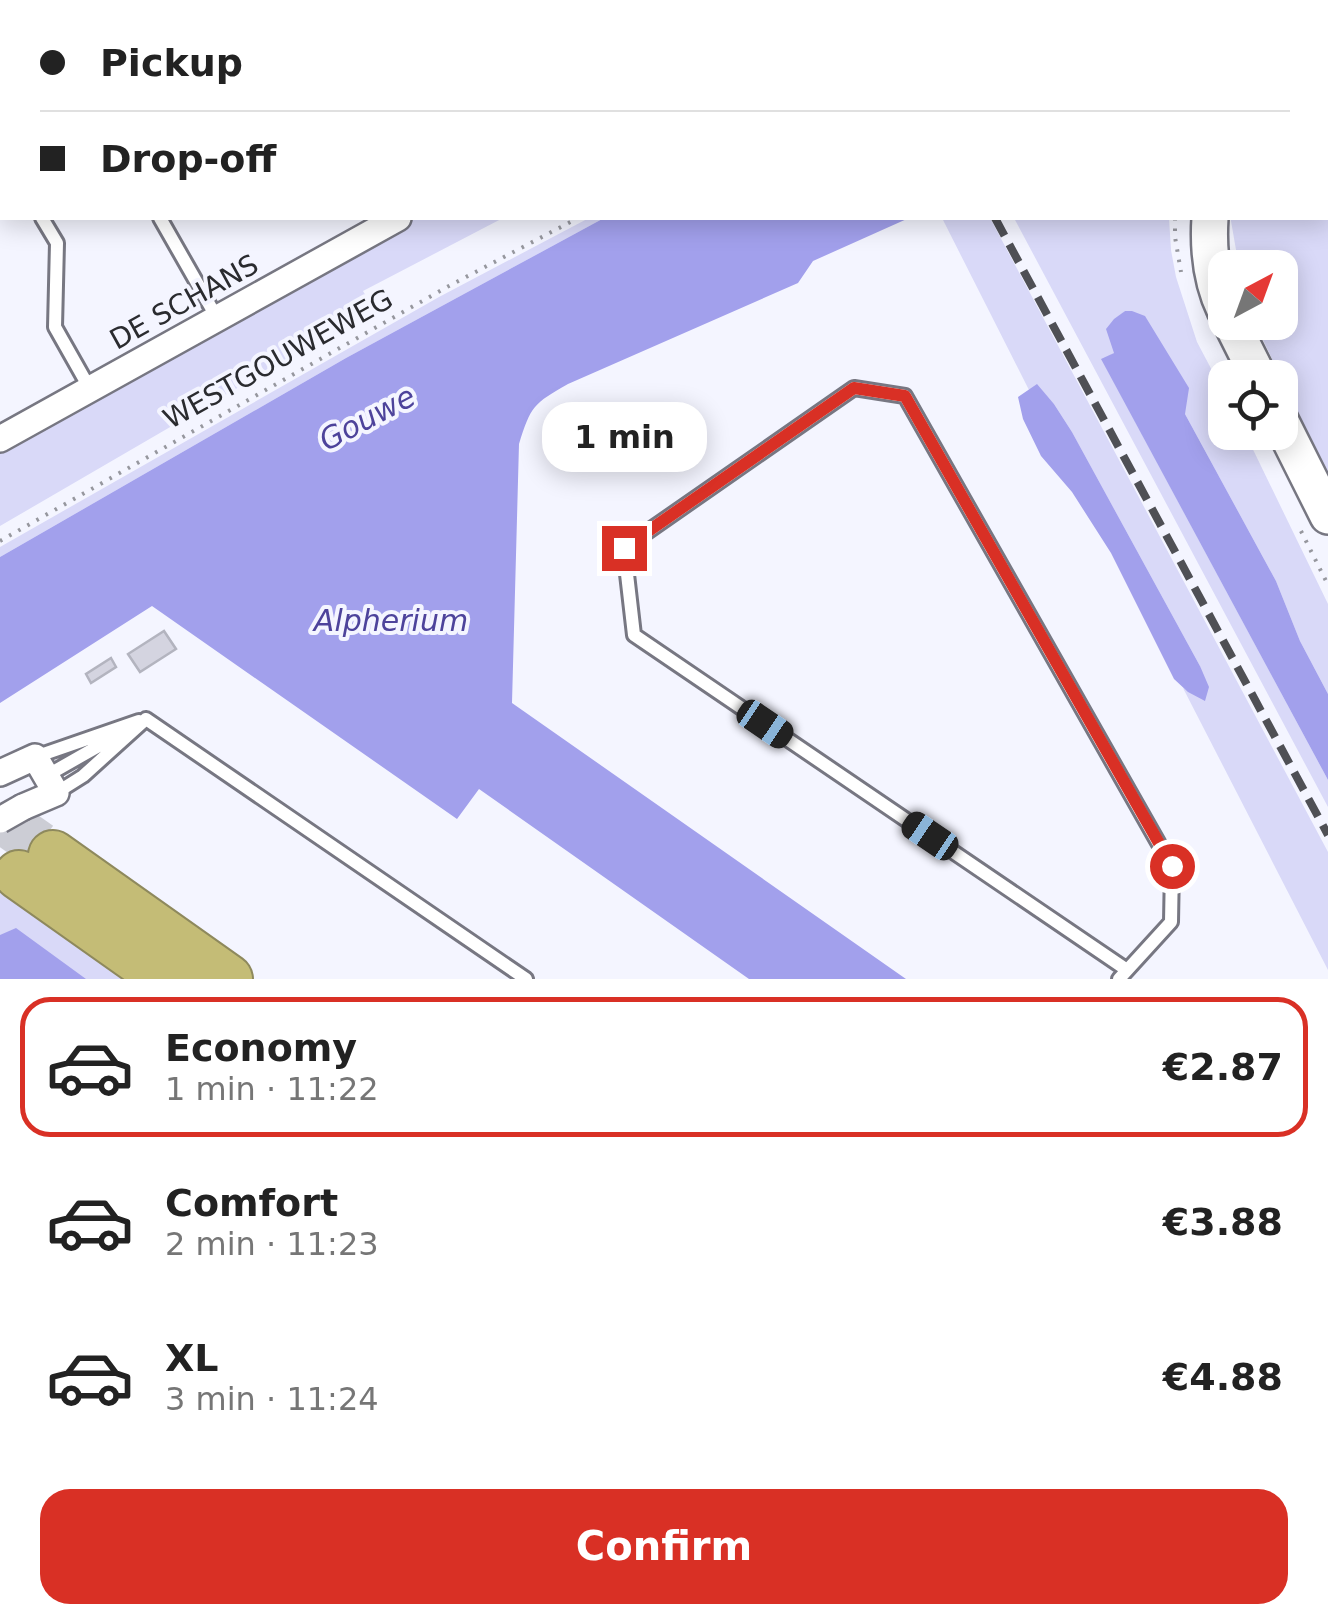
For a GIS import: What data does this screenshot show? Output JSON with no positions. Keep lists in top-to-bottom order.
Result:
{
  "streets": {
    "street": ["DE SCHANS"],
    "path": ["WESTGOUWEWEG"]
  },
  "water": ["Gouwe", "Alpherium"],
  "north": "top right",
  "page": {
    "banner": ["Pickup", "Drop-off"],
    "bubble": "1 min",
    "list": [
      {
        "name": "Economy",
        "note": "1 min · 11:22",
        "value": "€2.87"
      },
      {
        "name": "Comfort",
        "note": "2 min · 11:23",
        "value": "€3.88"
      },
      {
        "name": "XL",
        "note": "3 min · 11:24",
        "value": "€4.88"
      }
    ],
    "buttons": "Confirm"
  }
}
